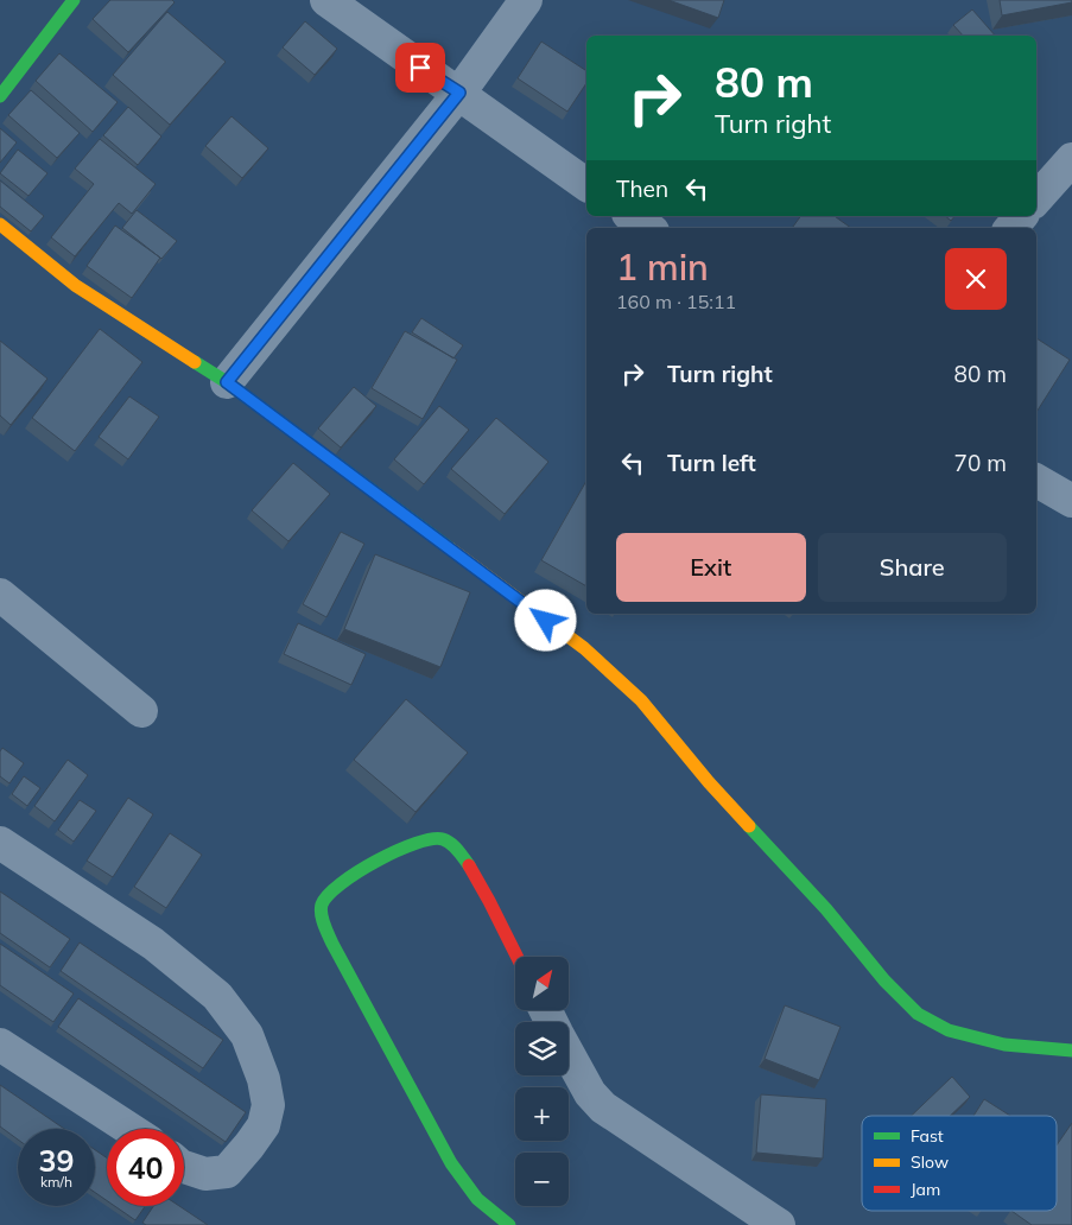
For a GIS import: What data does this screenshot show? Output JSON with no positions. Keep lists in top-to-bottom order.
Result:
{
  "legend": ["Fast", "Slow", "Jam"],
  "north": "top right",
  "page": {
    "turn": ["80 m", "Turn right"],
    "then": "Then",
    "heading": ["1 min", "160 m · 15:11"],
    "list": [
      {
        "name": "Turn right",
        "value": "80 m"
      },
      {
        "name": "Turn left",
        "value": "70 m"
      }
    ],
    "buttons": ["Exit", "Share"],
    "map_buttons": ["+", "−"],
    "speed": "39 km/h",
    "limit": "40"
  }
}
